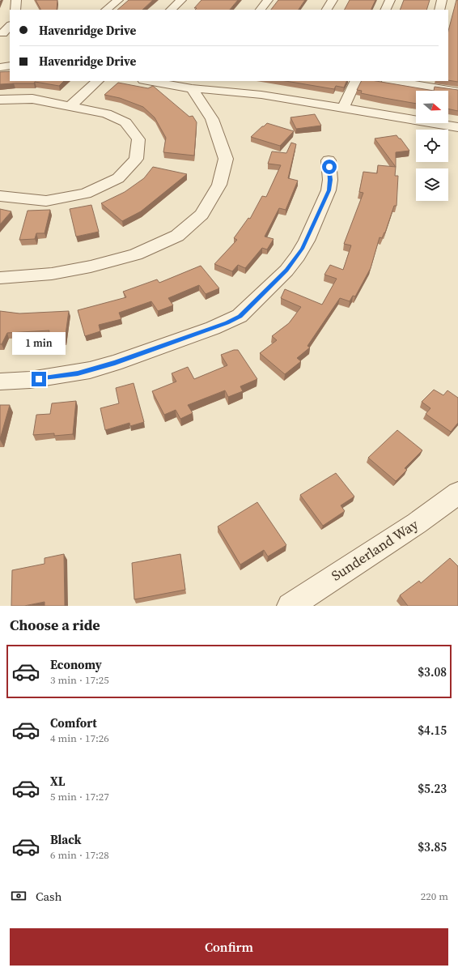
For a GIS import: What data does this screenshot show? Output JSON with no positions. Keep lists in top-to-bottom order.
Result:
{
  "streets": {
    "street": ["Sunderland Way"]
  },
  "north": "right",
  "page": {
    "banner": ["Havenridge Drive", "Havenridge Drive"],
    "bubble": "1 min",
    "heading": "Choose a ride",
    "list": [
      {
        "name": "Economy",
        "note": "3 min · 17:25",
        "value": "$3.08"
      },
      {
        "name": "Comfort",
        "note": "4 min · 17:26",
        "value": "$4.15"
      },
      {
        "name": "XL",
        "note": "5 min · 17:27",
        "value": "$5.23"
      },
      {
        "name": "Black",
        "note": "6 min · 17:28",
        "value": "$3.85"
      }
    ],
    "pay": ["Cash", "220 m"],
    "buttons": "Confirm"
  }
}
